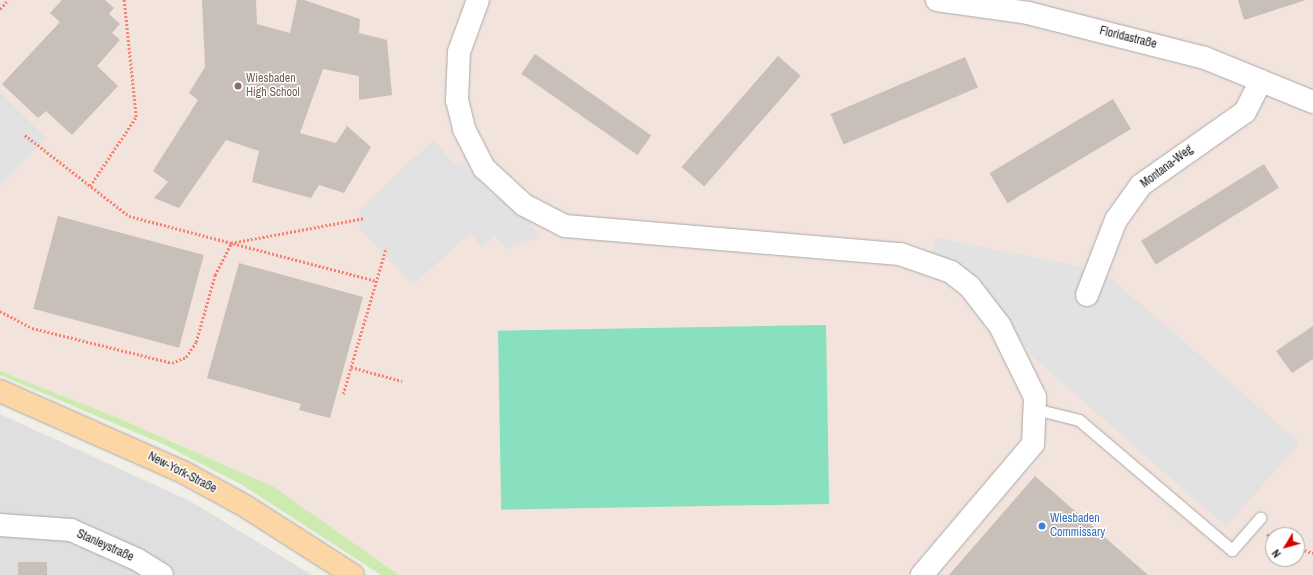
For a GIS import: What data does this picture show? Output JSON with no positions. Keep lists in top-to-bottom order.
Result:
{
  "streets": {
    "main road": ["New-York-Straße"],
    "street": ["Floridastraße", "Montana-Weg", "Stanleystraße"]
  },
  "crossings": [
    ["Floridastraße", "Montana-Weg"]
  ],
  "places": ["Wiesbaden High School", "Wiesbaden Commissary"],
  "north": "bottom left"
}
